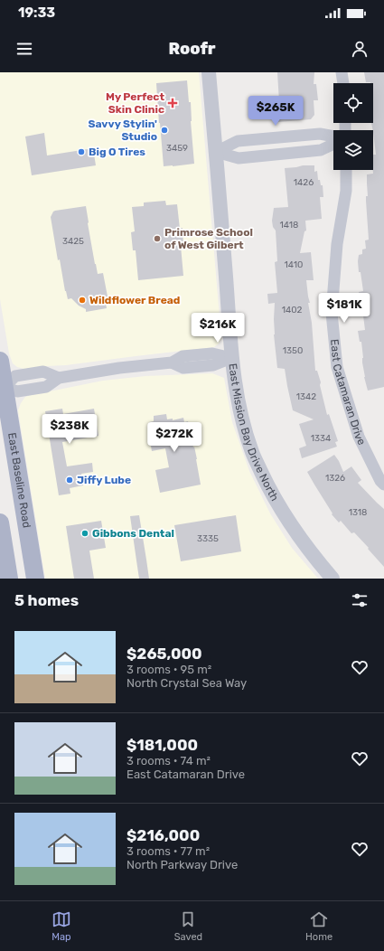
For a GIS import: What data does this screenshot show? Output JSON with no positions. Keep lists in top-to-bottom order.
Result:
{
  "streets": {
    "main road": ["East Baseline Road"],
    "street": ["East Catamaran Drive", "East Mission Bay Drive North"]
  },
  "places": {
    "health": ["My Perfect Skin Clinic"],
    "other": [
      "Savvy Stylin' Studio",
      "Big O Tires",
      "Primrose School of West Gilbert",
      "Wildflower Bread",
      "Jiffy Lube",
      "Gibbons Dental"
    ]
  },
  "house_numbers": [
    "3459",
    "1426",
    "1418",
    "3425",
    "1410",
    "1402",
    "1350",
    "1342",
    "1334",
    "1326",
    "1318",
    "3335"
  ],
  "page": {
    "status": "19:33",
    "header": "Roofr",
    "price": [
      "$265K",
      "$181K",
      "$216K",
      "$238K",
      "$272K"
    ],
    "heading": "5 homes",
    "list": [
      {
        "name": "$265,000",
        "note": "3 rooms · 95 m² · North Crystal Sea Way"
      },
      {
        "name": "$181,000",
        "note": "3 rooms · 74 m² · East Catamaran Drive"
      },
      {
        "name": "$216,000",
        "note": "3 rooms · 77 m² · North Parkway Drive"
      }
    ],
    "tabs": ["Map", "Saved", "Home"]
  }
}
